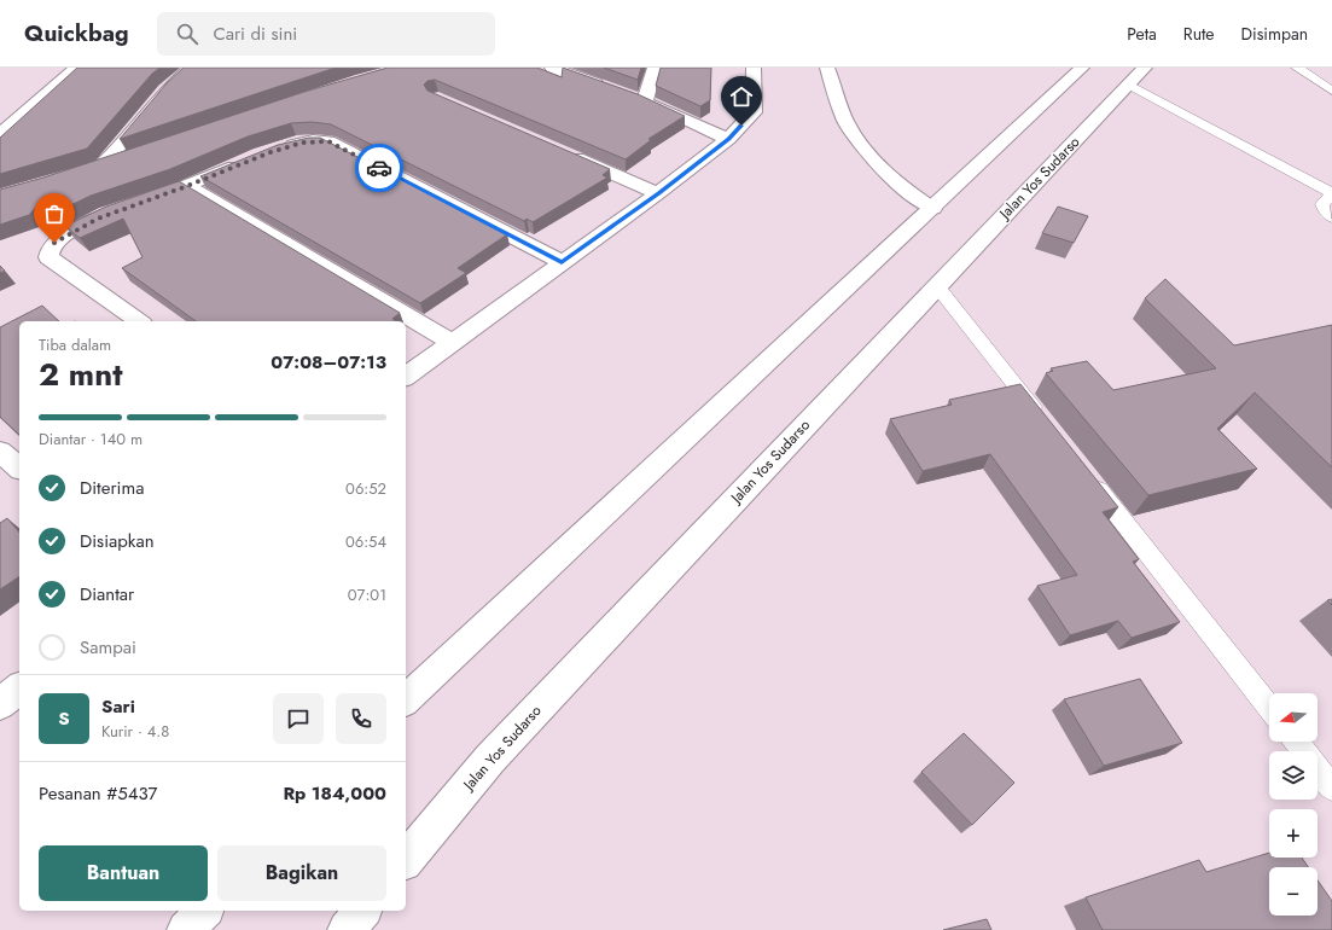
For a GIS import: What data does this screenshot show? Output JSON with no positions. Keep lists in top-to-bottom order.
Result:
{
  "streets": {
    "street": ["Jalan Yos Sudarso"]
  },
  "north": "left",
  "page": {
    "header": "Quickbag",
    "search": "Cari di sini",
    "nav": ["Peta", "Rute", "Disimpan"],
    "heading": ["2 mnt", "Tiba dalam", "07:08–07:13"],
    "panel": [
      "Sari",
      "Kurir · 4.8",
      "Pesanan #5437",
      "Rp 184,000"
    ],
    "bar": "Diantar · 140 m",
    "list": [
      ["Diterima", "06:52"],
      ["Disiapkan", "06:54"],
      ["Diantar", "07:01"],
      "Sampai"
    ],
    "map_buttons": ["+", "−"],
    "round": "S",
    "buttons": ["Bantuan", "Bagikan"]
  }
}
